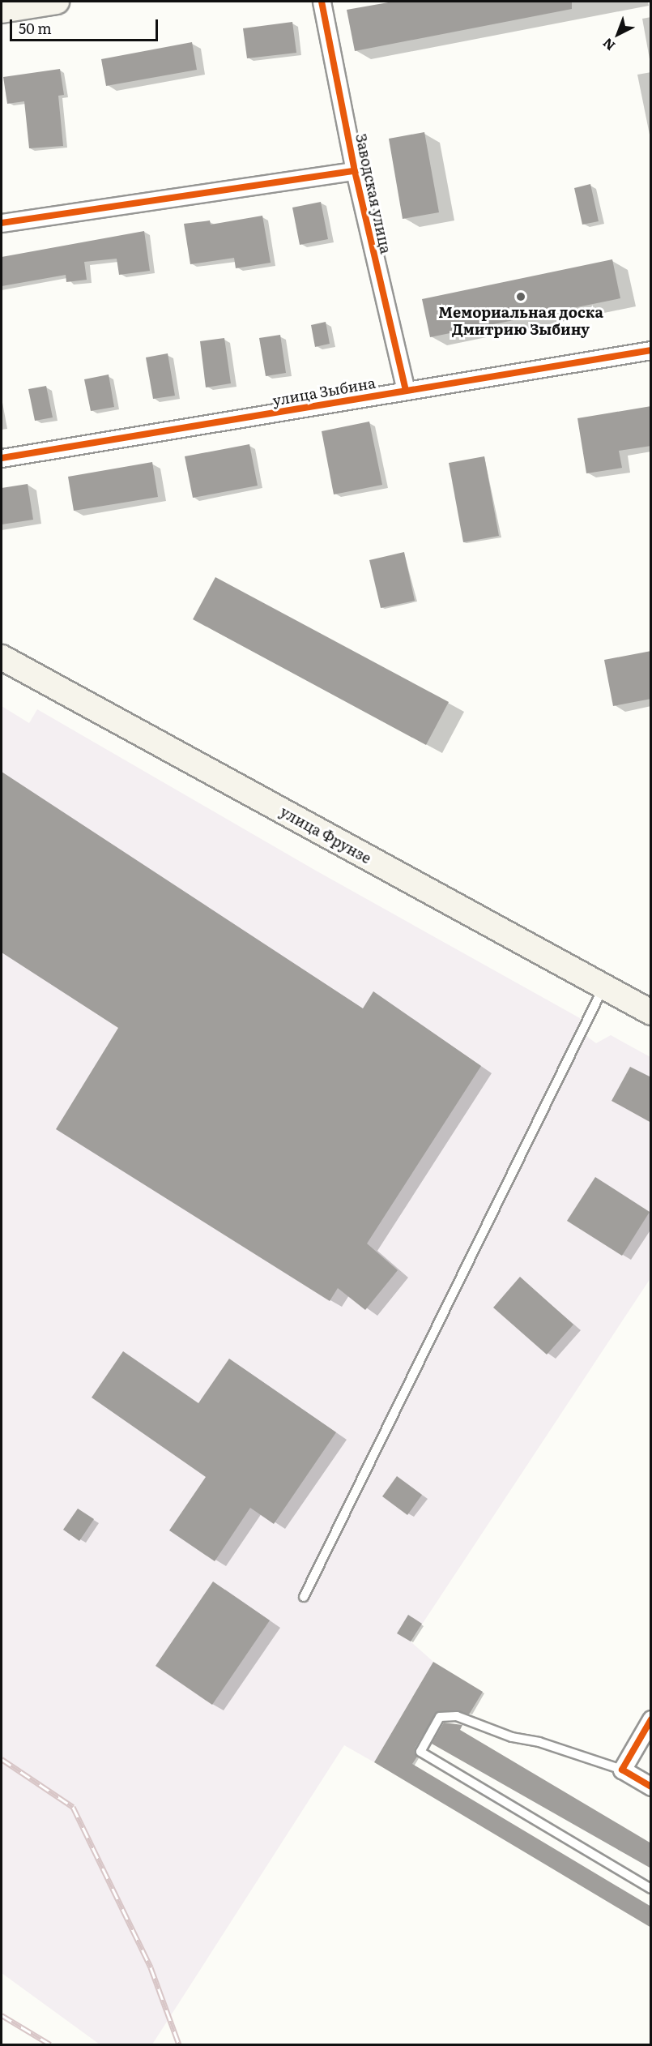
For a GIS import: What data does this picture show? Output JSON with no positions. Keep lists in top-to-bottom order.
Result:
{
  "streets": {
    "main road": ["улица Фрунзе"],
    "street": ["Заводская улица", "улица Зыбина"]
  },
  "crossings": [
    ["Заводская улица", "улица Зыбина"]
  ],
  "places": ["Мемориальная доска Дмитрию Зыбину"],
  "scale_bar": "50 m",
  "north": "bottom left"
}
